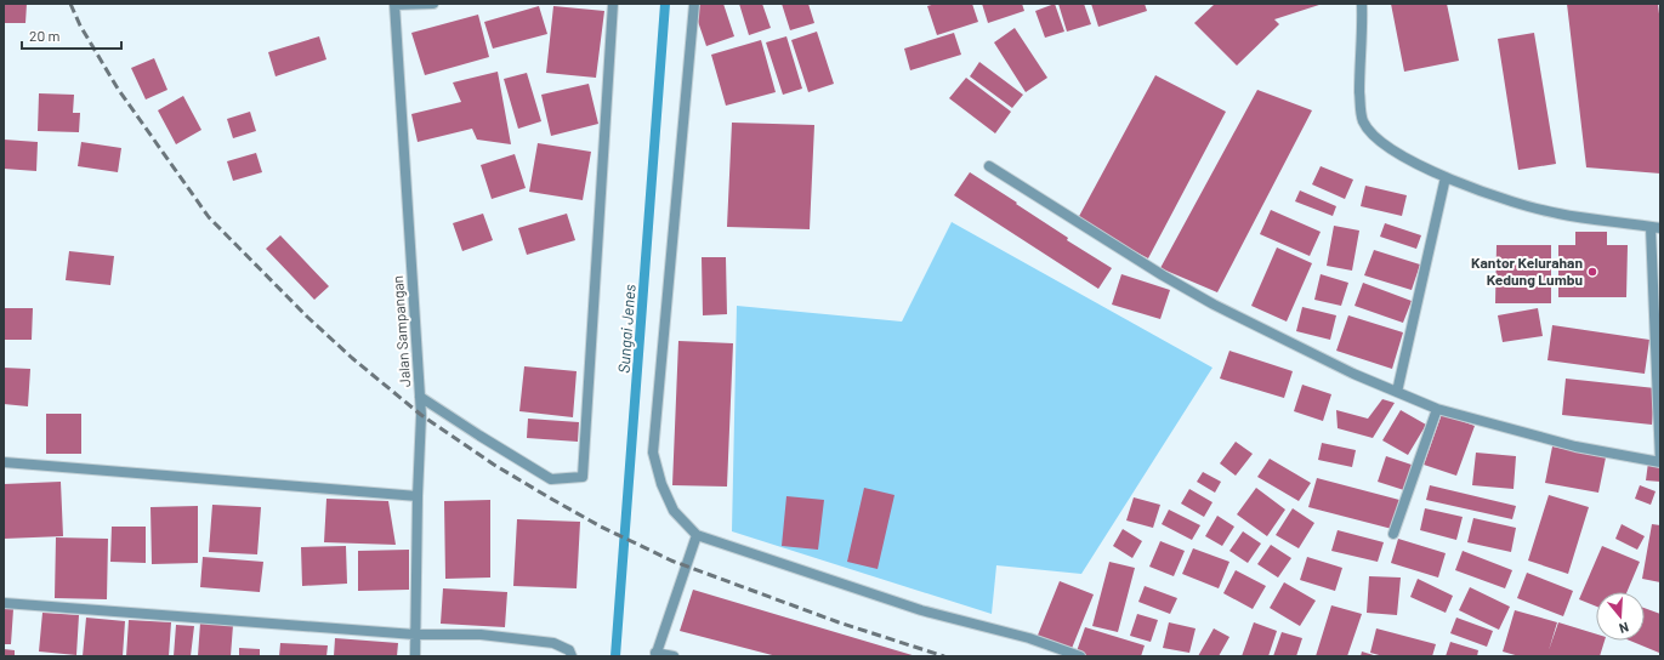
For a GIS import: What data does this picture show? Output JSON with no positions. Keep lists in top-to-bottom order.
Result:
{
  "streets": {
    "street": ["Jalan Sampangan"]
  },
  "water": ["Sungai Jenes"],
  "places": ["Kantor Kelurahan Kedung Lumbu"],
  "scale_bar": "20 m",
  "north": "bottom"
}
